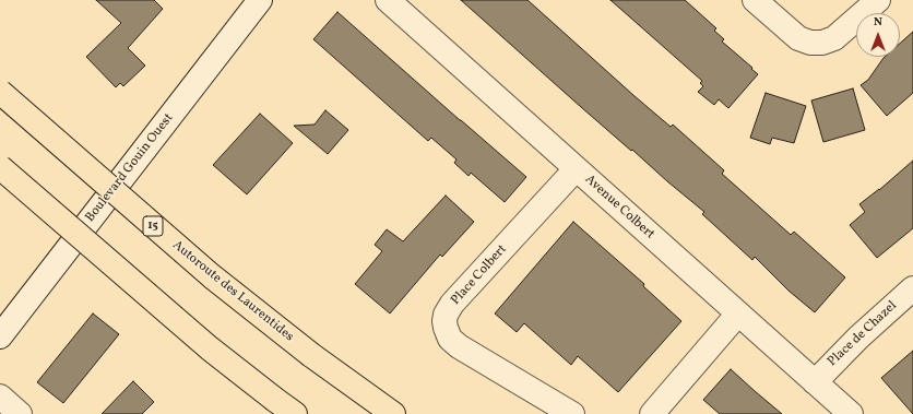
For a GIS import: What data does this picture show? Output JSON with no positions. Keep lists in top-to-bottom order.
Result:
{
  "streets": {
    "highway": ["15", "Autoroute des Laurentides"],
    "street": [
      "Boulevard Gouin Ouest",
      "Avenue Colbert",
      "Place Colbert",
      "Place de Chazel"
    ]
  },
  "crossings": [
    ["Avenue Colbert", "Place Colbert"],
    ["Avenue Colbert", "Place de Chazel"]
  ],
  "north": "top"
}
